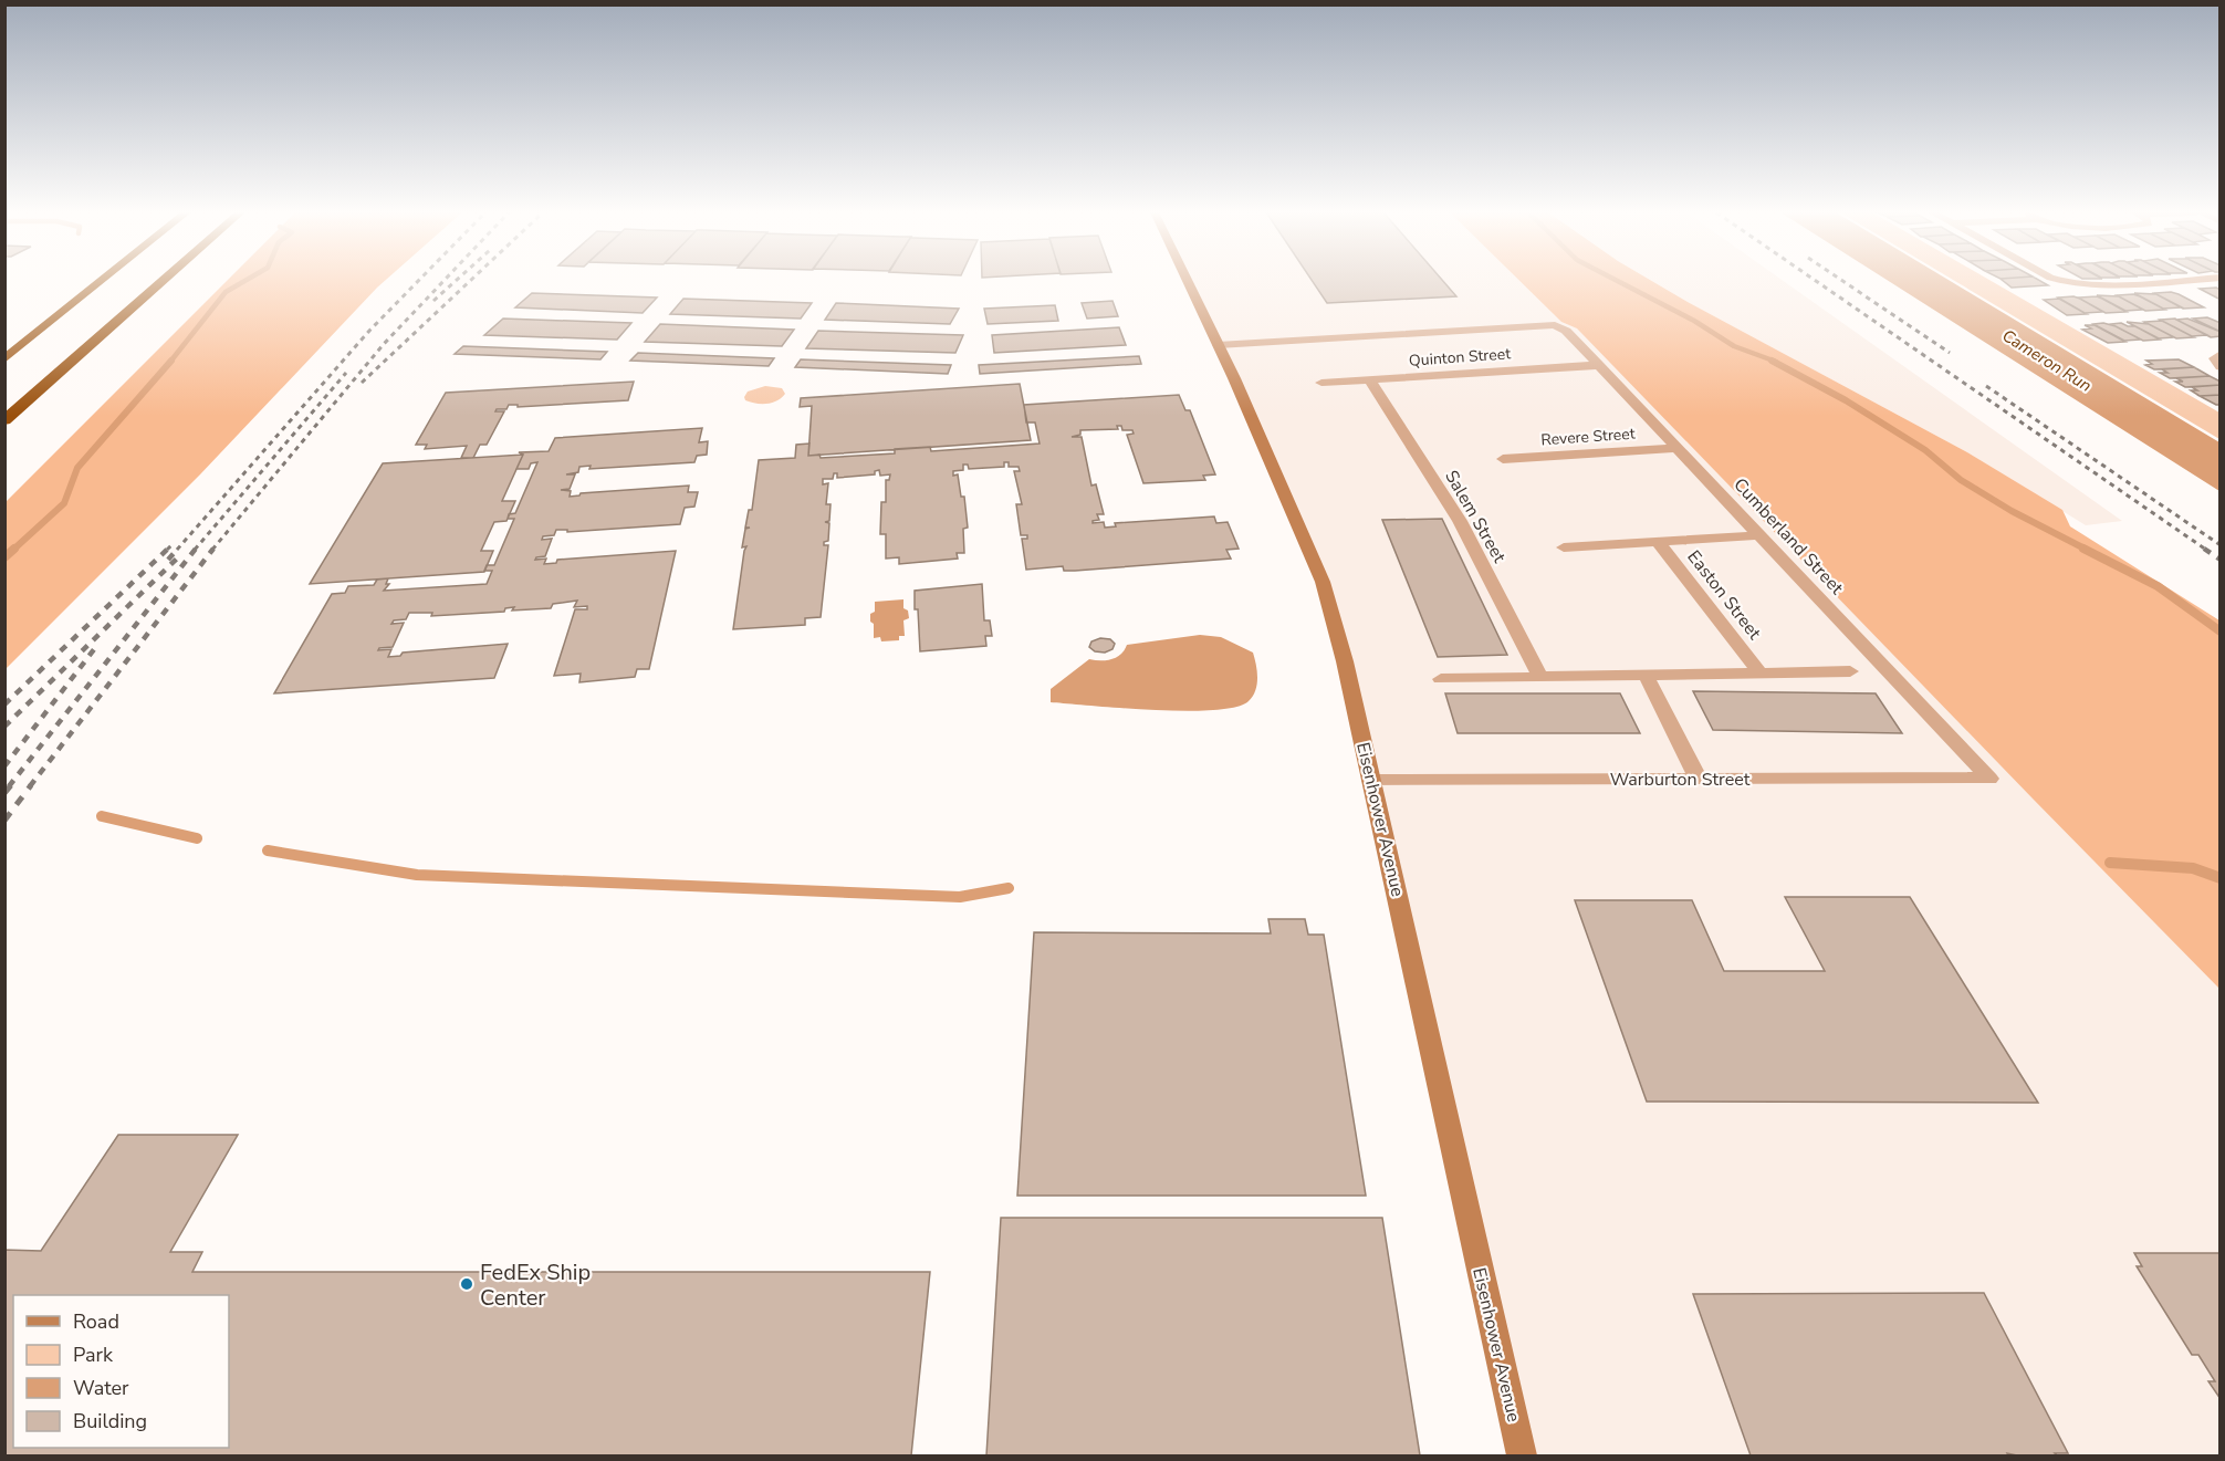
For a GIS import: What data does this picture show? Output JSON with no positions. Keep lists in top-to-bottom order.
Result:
{
  "streets": {
    "main road": ["Eisenhower Avenue"],
    "street": [
      "Quinton Street",
      "Revere Street",
      "Salem Street",
      "Cumberland Street",
      "Easton Street",
      "Warburton Street"
    ]
  },
  "crossings": [
    ["Quinton Street", "Salem Street"],
    ["Quinton Street", "Cumberland Street"],
    ["Revere Street", "Cumberland Street"],
    ["Cumberland Street", "Warburton Street"],
    ["Cumberland Street", "Eisenhower Avenue"],
    ["Warburton Street", "Eisenhower Avenue"]
  ],
  "water": ["Cameron Run"],
  "places": ["FedEx Ship Center"],
  "legend": [
    "Road",
    "Park",
    "Water",
    "Building"
  ]
}
